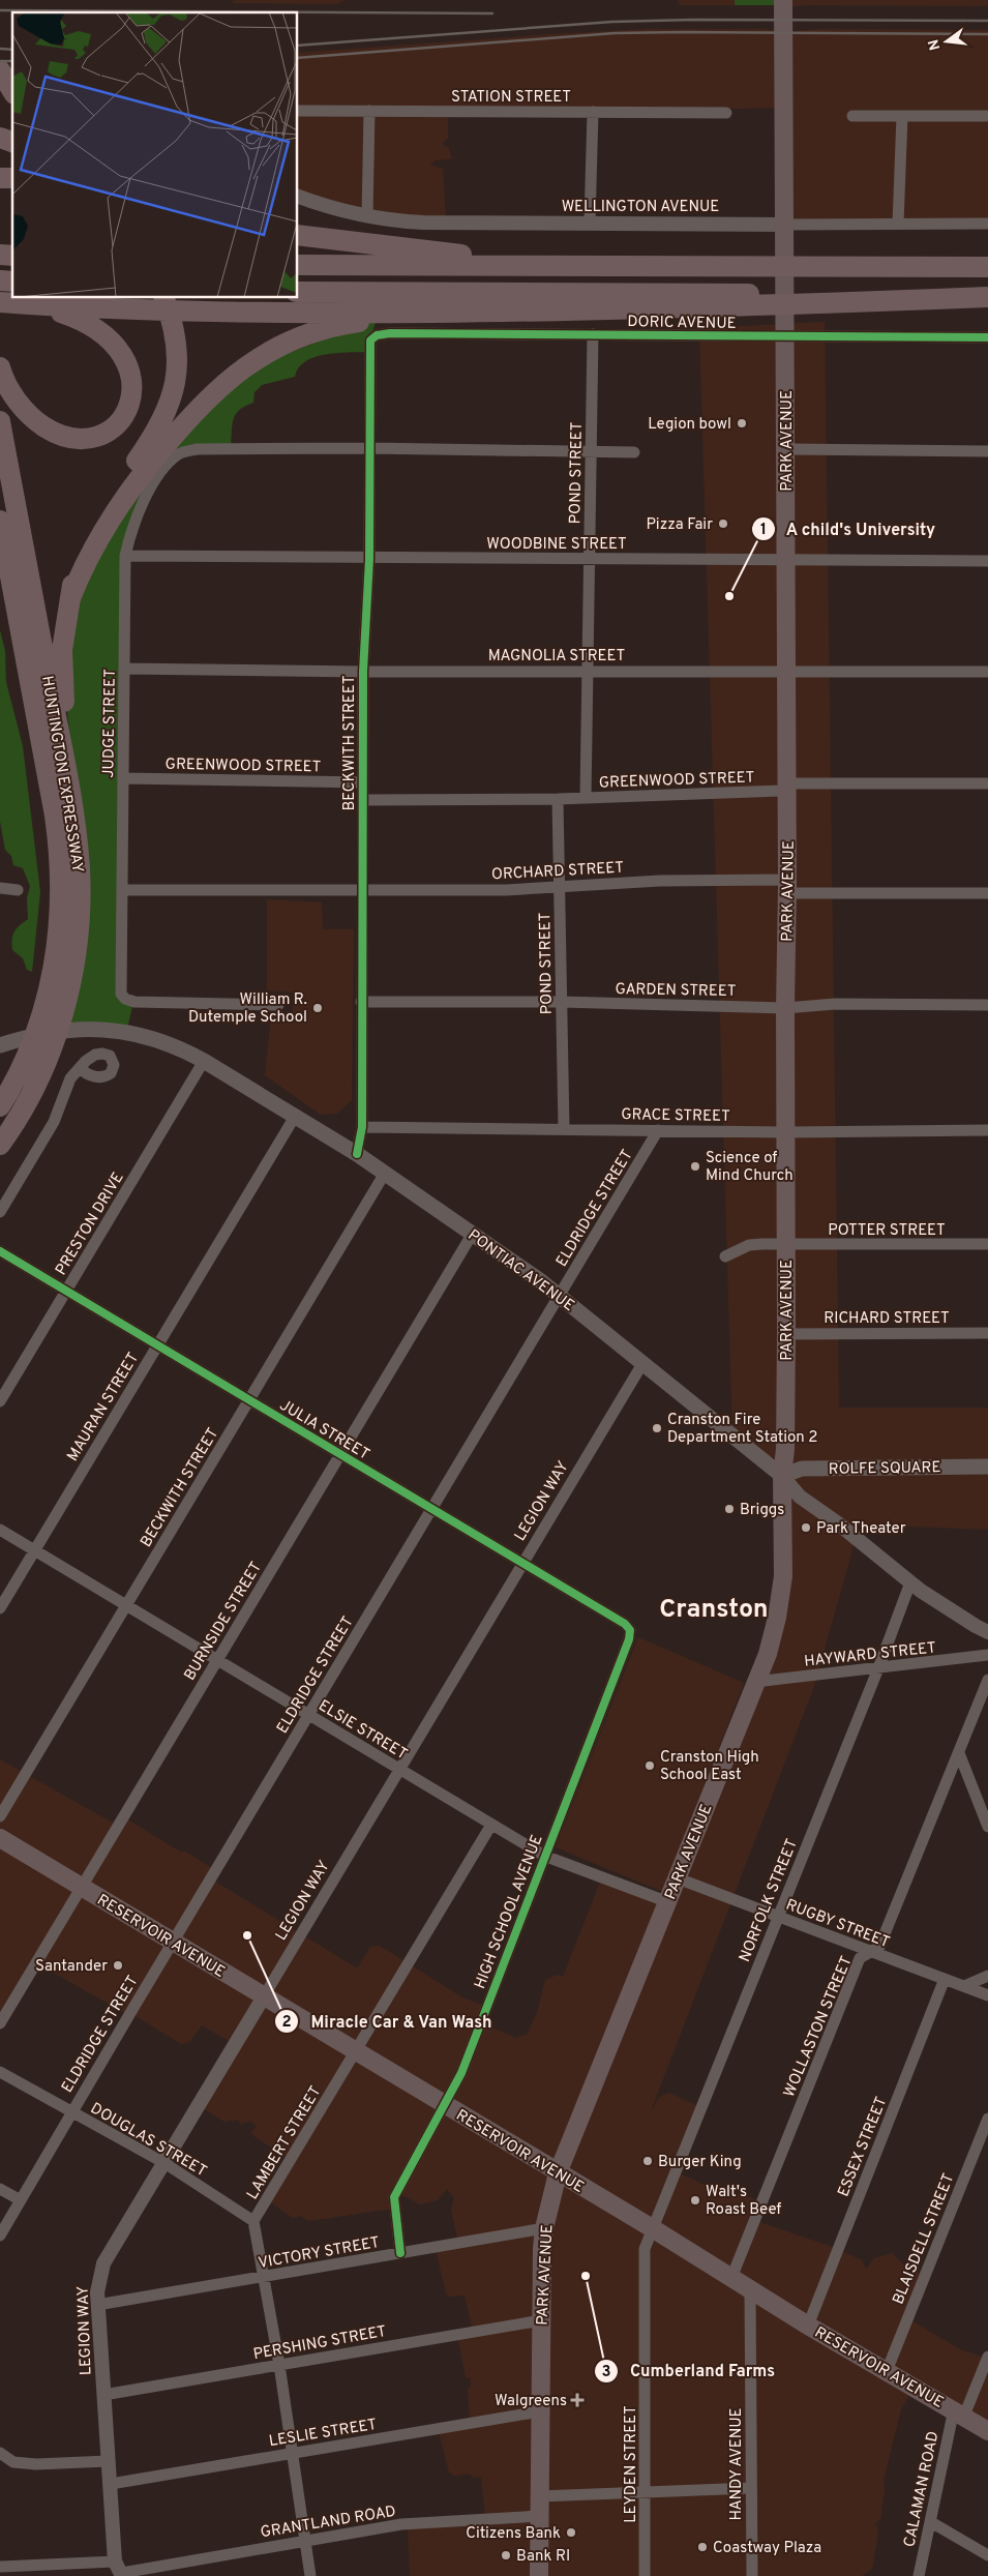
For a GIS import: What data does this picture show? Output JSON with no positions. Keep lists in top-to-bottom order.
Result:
{
  "streets": {
    "highway": ["HUNTINGTON EXPRESSWAY"],
    "main road": [
      "PARK AVENUE",
      "PONTIAC AVENUE",
      "ROLFE SQUARE",
      "RESERVOIR AVENUE"
    ],
    "street": [
      "STATION STREET",
      "WELLINGTON AVENUE",
      "DORIC AVENUE",
      "POND STREET",
      "WOODBINE STREET",
      "MAGNOLIA STREET",
      "JUDGE STREET",
      "BECKWITH STREET",
      "GREENWOOD STREET",
      "ORCHARD STREET",
      "GARDEN STREET",
      "GRACE STREET",
      "ELDRIDGE STREET",
      "PRESTON DRIVE",
      "POTTER STREET",
      "RICHARD STREET",
      "MAURAN STREET",
      "JULIA STREET",
      "LEGION WAY",
      "BURNSIDE STREET",
      "HAYWARD STREET",
      "ELSIE STREET",
      "NORFOLK STREET",
      "HIGH SCHOOL AVENUE",
      "RUGBY STREET",
      "WOLLASTON STREET",
      "DOUGLAS STREET",
      "LAMBERT STREET",
      "ESSEX STREET",
      "BLAISDELL STREET",
      "VICTORY STREET",
      "PERSHING STREET",
      "LESLIE STREET",
      "LEYDEN STREET",
      "HANDY AVENUE",
      "CALAMAN ROAD",
      "GRANTLAND ROAD"
    ]
  },
  "crossings": [
    ["WELLINGTON AVENUE", "PARK AVENUE"],
    ["DORIC AVENUE", "PARK AVENUE"],
    ["DORIC AVENUE", "POND STREET"],
    ["DORIC AVENUE", "BECKWITH STREET"],
    ["PARK AVENUE", "WOODBINE STREET"],
    ["PARK AVENUE", "MAGNOLIA STREET"],
    ["PARK AVENUE", "GREENWOOD STREET"],
    ["PARK AVENUE", "ORCHARD STREET"],
    ["PARK AVENUE", "GARDEN STREET"],
    ["PARK AVENUE", "GRACE STREET"],
    ["PARK AVENUE", "POTTER STREET"],
    ["PARK AVENUE", "PONTIAC AVENUE"],
    ["PARK AVENUE", "RICHARD STREET"],
    ["PARK AVENUE", "ROLFE SQUARE"],
    ["PARK AVENUE", "HAYWARD STREET"],
    ["PARK AVENUE", "ELSIE STREET"],
    ["PARK AVENUE", "RUGBY STREET"],
    ["PARK AVENUE", "RESERVOIR AVENUE"],
    ["PARK AVENUE", "VICTORY STREET"],
    ["PARK AVENUE", "PERSHING STREET"],
    ["PARK AVENUE", "LESLIE STREET"],
    ["PARK AVENUE", "GRANTLAND ROAD"],
    ["POND STREET", "WOODBINE STREET"],
    ["POND STREET", "MAGNOLIA STREET"],
    ["POND STREET", "GREENWOOD STREET"],
    ["POND STREET", "ORCHARD STREET"],
    ["POND STREET", "GARDEN STREET"],
    ["POND STREET", "GRACE STREET"],
    ["WOODBINE STREET", "JUDGE STREET"],
    ["WOODBINE STREET", "BECKWITH STREET"],
    ["MAGNOLIA STREET", "JUDGE STREET"],
    ["MAGNOLIA STREET", "BECKWITH STREET"],
    ["JUDGE STREET", "BECKWITH STREET"],
    ["JUDGE STREET", "GREENWOOD STREET"],
    ["JUDGE STREET", "ORCHARD STREET"],
    ["BECKWITH STREET", "GREENWOOD STREET"],
    ["BECKWITH STREET", "ORCHARD STREET"],
    ["BECKWITH STREET", "GARDEN STREET"],
    ["BECKWITH STREET", "GRACE STREET"],
    ["BECKWITH STREET", "PONTIAC AVENUE"],
    ["BECKWITH STREET", "JULIA STREET"],
    ["BECKWITH STREET", "ELSIE STREET"],
    ["GRACE STREET", "ELDRIDGE STREET"],
    ["ELDRIDGE STREET", "PONTIAC AVENUE"],
    ["ELDRIDGE STREET", "JULIA STREET"],
    ["ELDRIDGE STREET", "ELSIE STREET"],
    ["ELDRIDGE STREET", "RESERVOIR AVENUE"],
    ["ELDRIDGE STREET", "DOUGLAS STREET"],
    ["PRESTON DRIVE", "PONTIAC AVENUE"],
    ["PRESTON DRIVE", "JULIA STREET"],
    ["PONTIAC AVENUE", "MAURAN STREET"],
    ["PONTIAC AVENUE", "ROLFE SQUARE"],
    ["PONTIAC AVENUE", "LEGION WAY"],
    ["PONTIAC AVENUE", "BURNSIDE STREET"],
    ["PONTIAC AVENUE", "NORFOLK STREET"],
    ["MAURAN STREET", "JULIA STREET"],
    ["MAURAN STREET", "ELSIE STREET"],
    ["JULIA STREET", "LEGION WAY"],
    ["JULIA STREET", "BURNSIDE STREET"],
    ["JULIA STREET", "HIGH SCHOOL AVENUE"],
    ["LEGION WAY", "ELSIE STREET"],
    ["LEGION WAY", "RESERVOIR AVENUE"],
    ["LEGION WAY", "DOUGLAS STREET"],
    ["LEGION WAY", "VICTORY STREET"],
    ["LEGION WAY", "PERSHING STREET"],
    ["LEGION WAY", "LESLIE STREET"],
    ["LEGION WAY", "GRANTLAND ROAD"],
    ["BURNSIDE STREET", "ELSIE STREET"],
    ["BURNSIDE STREET", "RESERVOIR AVENUE"],
    ["HAYWARD STREET", "NORFOLK STREET"],
    ["ELSIE STREET", "HIGH SCHOOL AVENUE"],
    ["ELSIE STREET", "LAMBERT STREET"],
    ["NORFOLK STREET", "RUGBY STREET"],
    ["NORFOLK STREET", "RESERVOIR AVENUE"],
    ["NORFOLK STREET", "LEYDEN STREET"],
    ["HIGH SCHOOL AVENUE", "RESERVOIR AVENUE"],
    ["HIGH SCHOOL AVENUE", "VICTORY STREET"],
    ["RUGBY STREET", "WOLLASTON STREET"],
    ["RUGBY STREET", "ESSEX STREET"],
    ["RESERVOIR AVENUE", "WOLLASTON STREET"],
    ["RESERVOIR AVENUE", "LAMBERT STREET"],
    ["RESERVOIR AVENUE", "ESSEX STREET"],
    ["RESERVOIR AVENUE", "BLAISDELL STREET"],
    ["RESERVOIR AVENUE", "LEYDEN STREET"],
    ["RESERVOIR AVENUE", "HANDY AVENUE"],
    ["RESERVOIR AVENUE", "CALAMAN ROAD"],
    ["DOUGLAS STREET", "LAMBERT STREET"],
    ["LAMBERT STREET", "VICTORY STREET"],
    ["LAMBERT STREET", "PERSHING STREET"],
    ["LAMBERT STREET", "LESLIE STREET"],
    ["LAMBERT STREET", "GRANTLAND ROAD"]
  ],
  "districts": ["Cranston"],
  "places": {
    "other": [
      "Legion bowl",
      "Pizza Fair",
      "A child's University",
      "William R. Dutemple School",
      "Science of Mind Church",
      "Cranston Fire Department Station 2",
      "Briggs",
      "Park Theater",
      "Cranston High School East",
      "Miracle Car & Van Wash",
      "Santander",
      "Burger King",
      "Walt's Roast Beef",
      "Cumberland Farms",
      "Citizens Bank",
      "Coastway Plaza",
      "Bank RI"
    ],
    "health": ["Walgreens"]
  },
  "north": "left"
}
